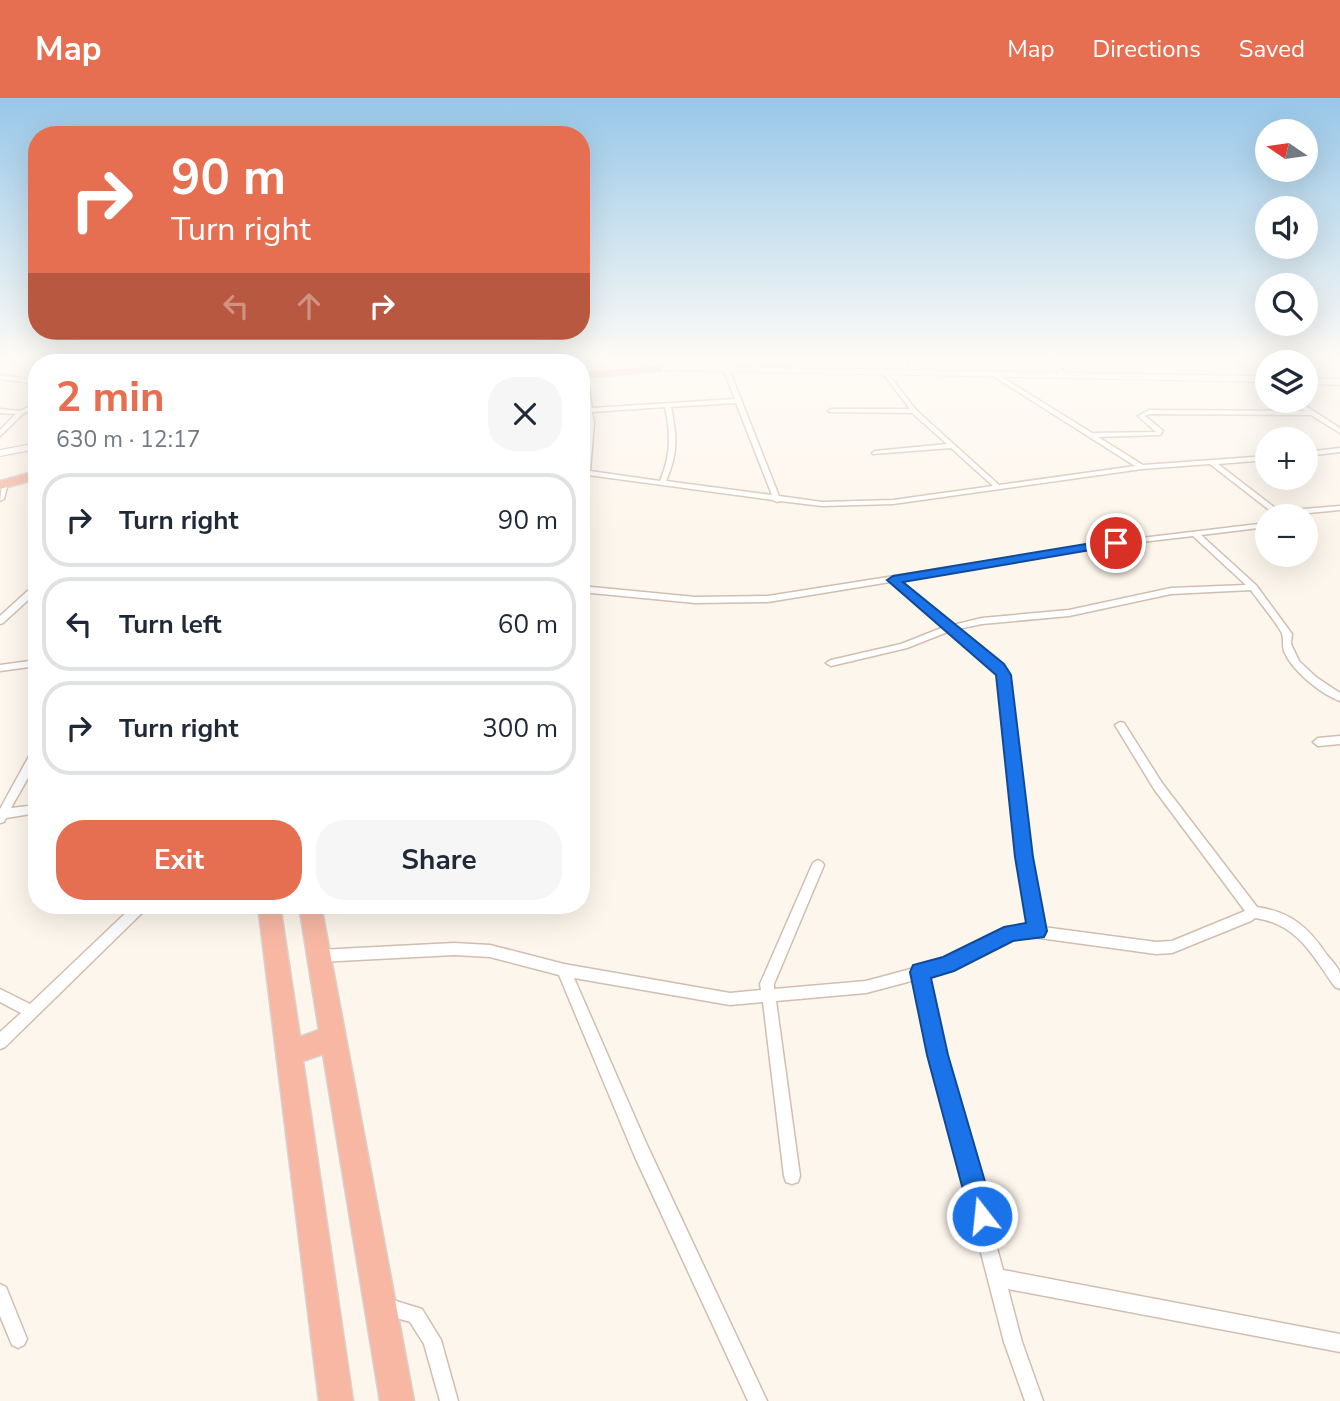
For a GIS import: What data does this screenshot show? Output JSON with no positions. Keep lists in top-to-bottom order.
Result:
{
  "north": "left",
  "page": {
    "header": "Map",
    "nav": ["Map", "Directions", "Saved"],
    "map_buttons": ["+", "−"],
    "turn": ["90 m", "Turn right"],
    "heading": ["2 min", "630 m · 12:17"],
    "list": [
      {
        "name": "Turn right",
        "value": "90 m"
      },
      {
        "name": "Turn left",
        "value": "60 m"
      },
      {
        "name": "Turn right",
        "value": "300 m"
      }
    ],
    "buttons": ["Exit", "Share"]
  }
}
